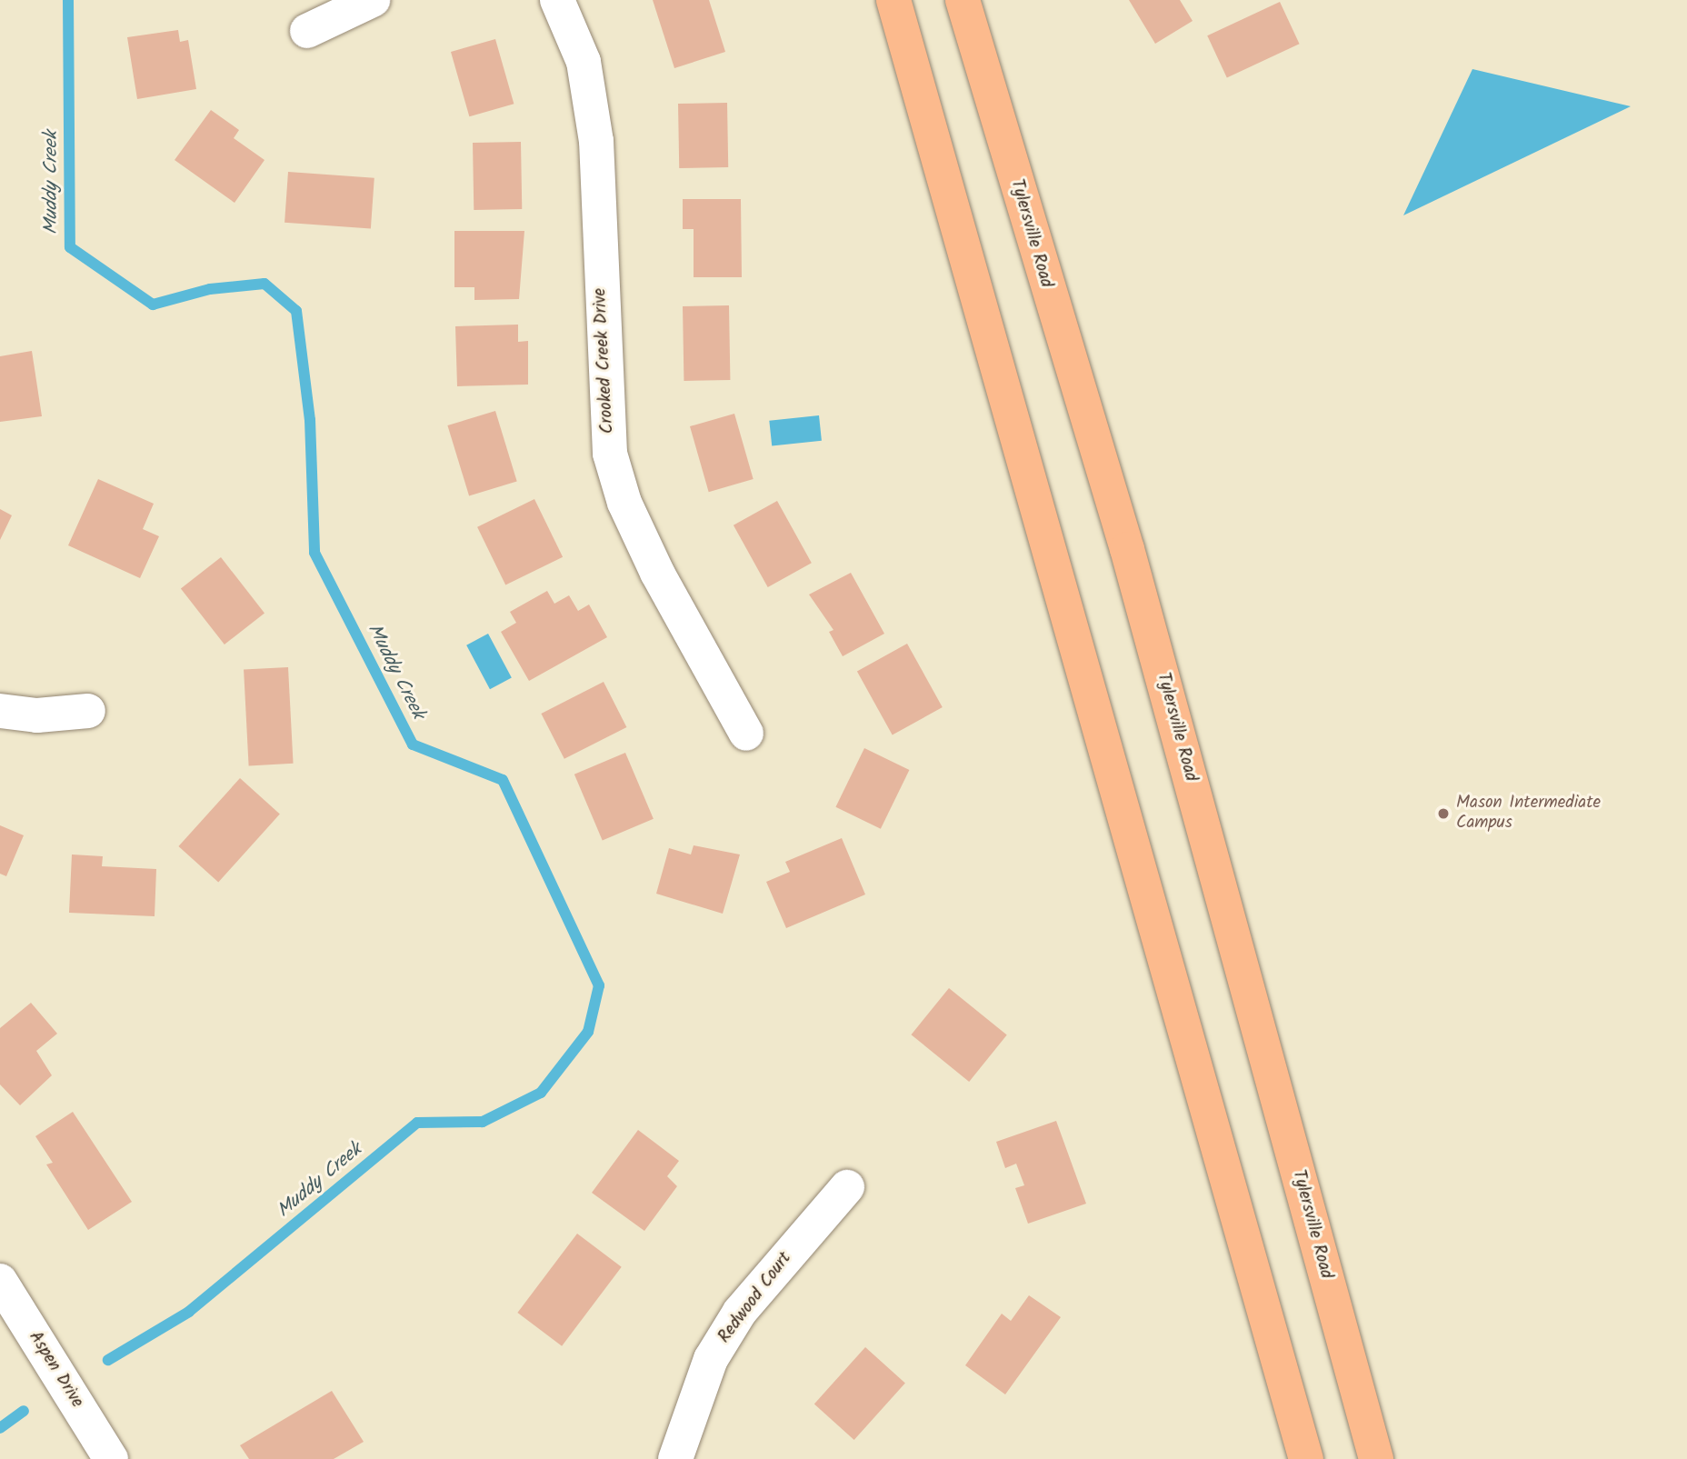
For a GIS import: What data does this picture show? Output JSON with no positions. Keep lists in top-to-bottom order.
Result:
{
  "streets": {
    "main road": ["Tylersville Road"],
    "street": ["Crooked Creek Drive", "Redwood Court", "Aspen Drive"]
  },
  "water": ["Muddy Creek"],
  "places": ["Mason Intermediate Campus"]
}
